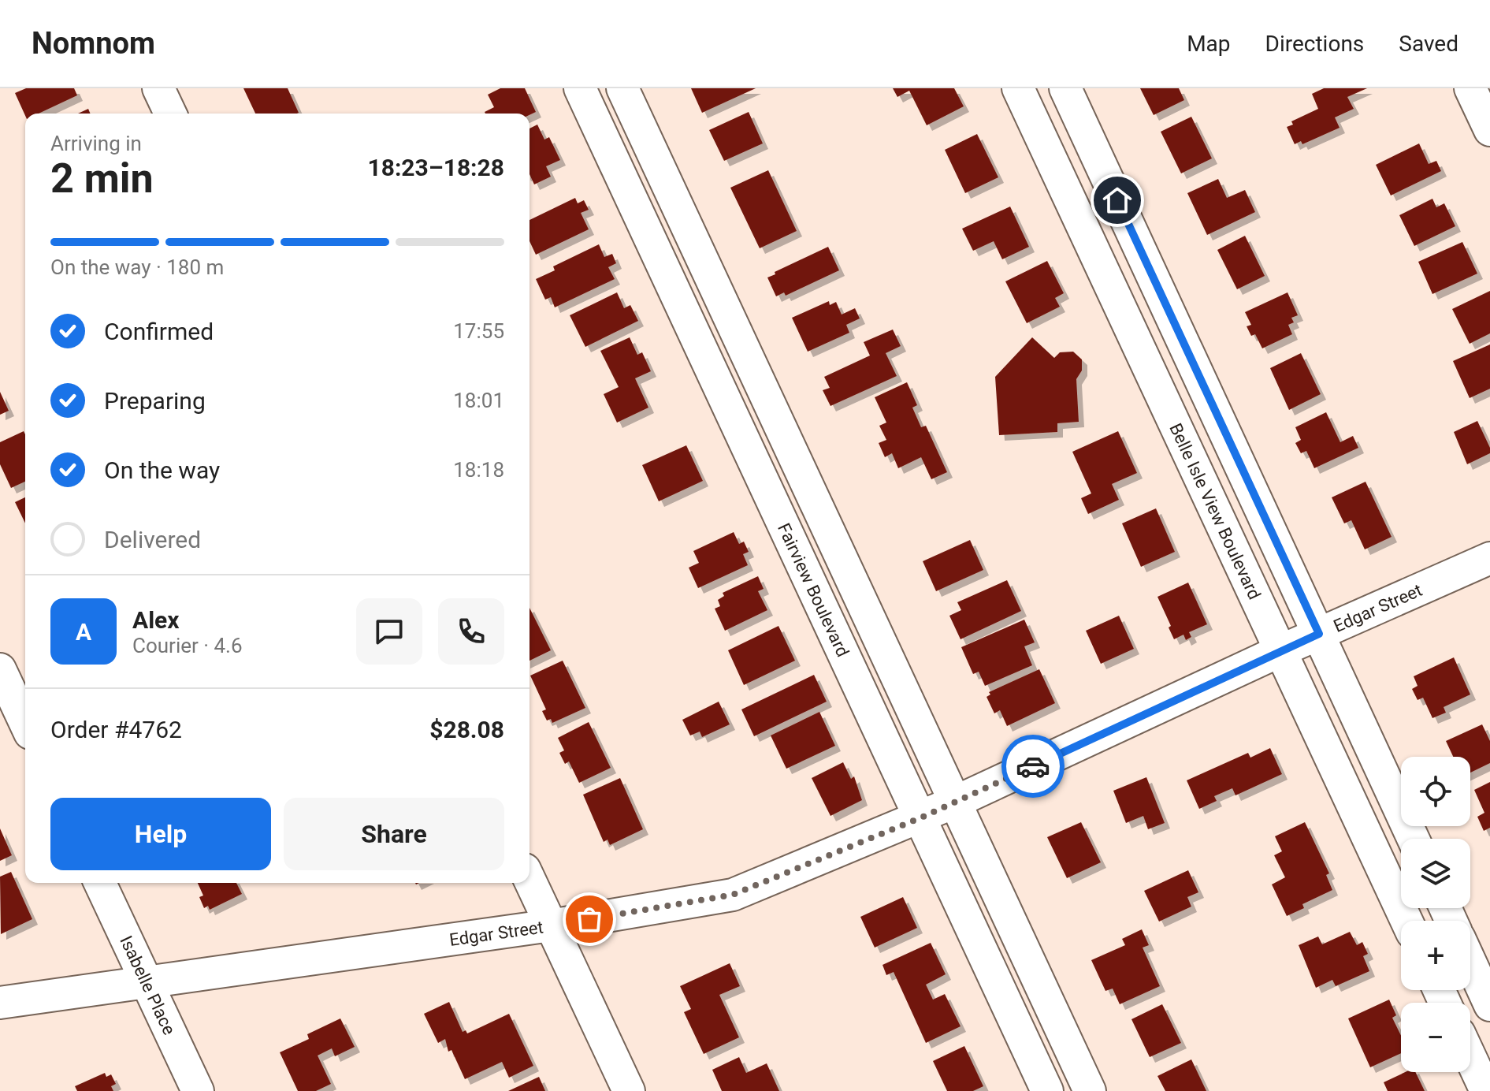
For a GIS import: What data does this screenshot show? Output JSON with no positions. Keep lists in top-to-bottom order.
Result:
{
  "streets": {
    "street": [
      "Belle Isle View Boulevard",
      "Fairview Boulevard",
      "Edgar Street",
      "Isabelle Place"
    ]
  },
  "crossings": [
    ["Belle Isle View Boulevard", "Edgar Street"],
    ["Fairview Boulevard", "Edgar Street"],
    ["Edgar Street", "Isabelle Place"]
  ],
  "page": {
    "header": "Nomnom",
    "nav": ["Map", "Directions", "Saved"],
    "heading": ["2 min", "Arriving in", "18:23–18:28"],
    "panel": [
      "Alex",
      "Courier · 4.6",
      "Order #4762",
      "$28.08"
    ],
    "bar": "On the way · 180 m",
    "list": [
      ["Confirmed", "17:55"],
      ["Preparing", "18:01"],
      ["On the way", "18:18"],
      "Delivered"
    ],
    "round": "A",
    "map_buttons": ["+", "−"],
    "buttons": ["Help", "Share"]
  }
}
